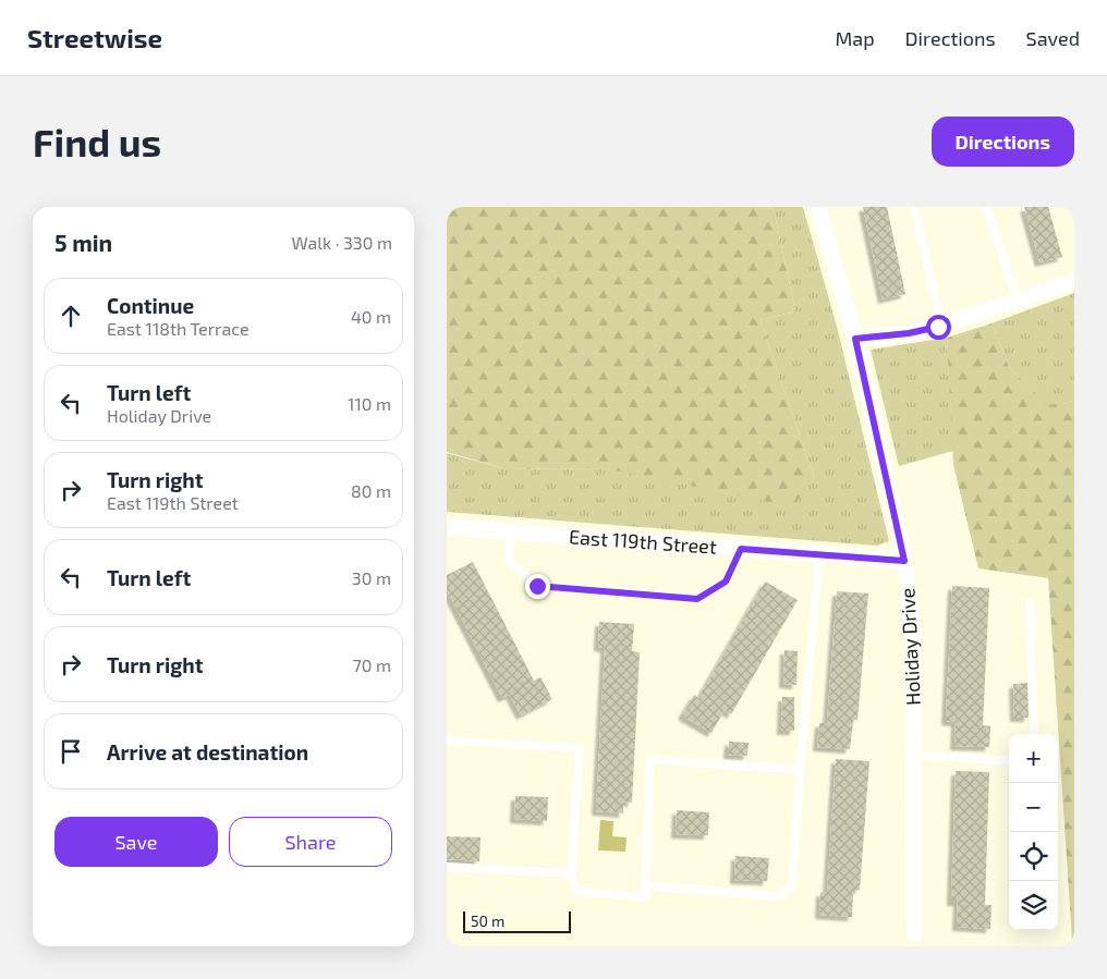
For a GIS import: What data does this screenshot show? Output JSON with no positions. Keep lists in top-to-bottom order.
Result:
{
  "streets": {
    "street": ["East 119th Street", "Holiday Drive"]
  },
  "crossings": [
    ["East 119th Street", "Holiday Drive"]
  ],
  "scale_bar": "50 m",
  "page": {
    "header": "Streetwise",
    "nav": ["Map", "Directions", "Saved"],
    "buttons": [
      "Directions",
      ["Save", "Share"]
    ],
    "title": "Find us",
    "heading": ["5 min", "Walk · 330 m"],
    "list": [
      ["Continue", "East 118th Terrace", "40 m"],
      ["Turn left", "Holiday Drive", "110 m"],
      ["Turn right", "East 119th Street", "80 m"],
      ["Turn left", "30 m"],
      ["Turn right", "70 m"],
      "Arrive at destination"
    ],
    "map_buttons": ["+", "−"],
    "scale": "50 m"
  }
}
